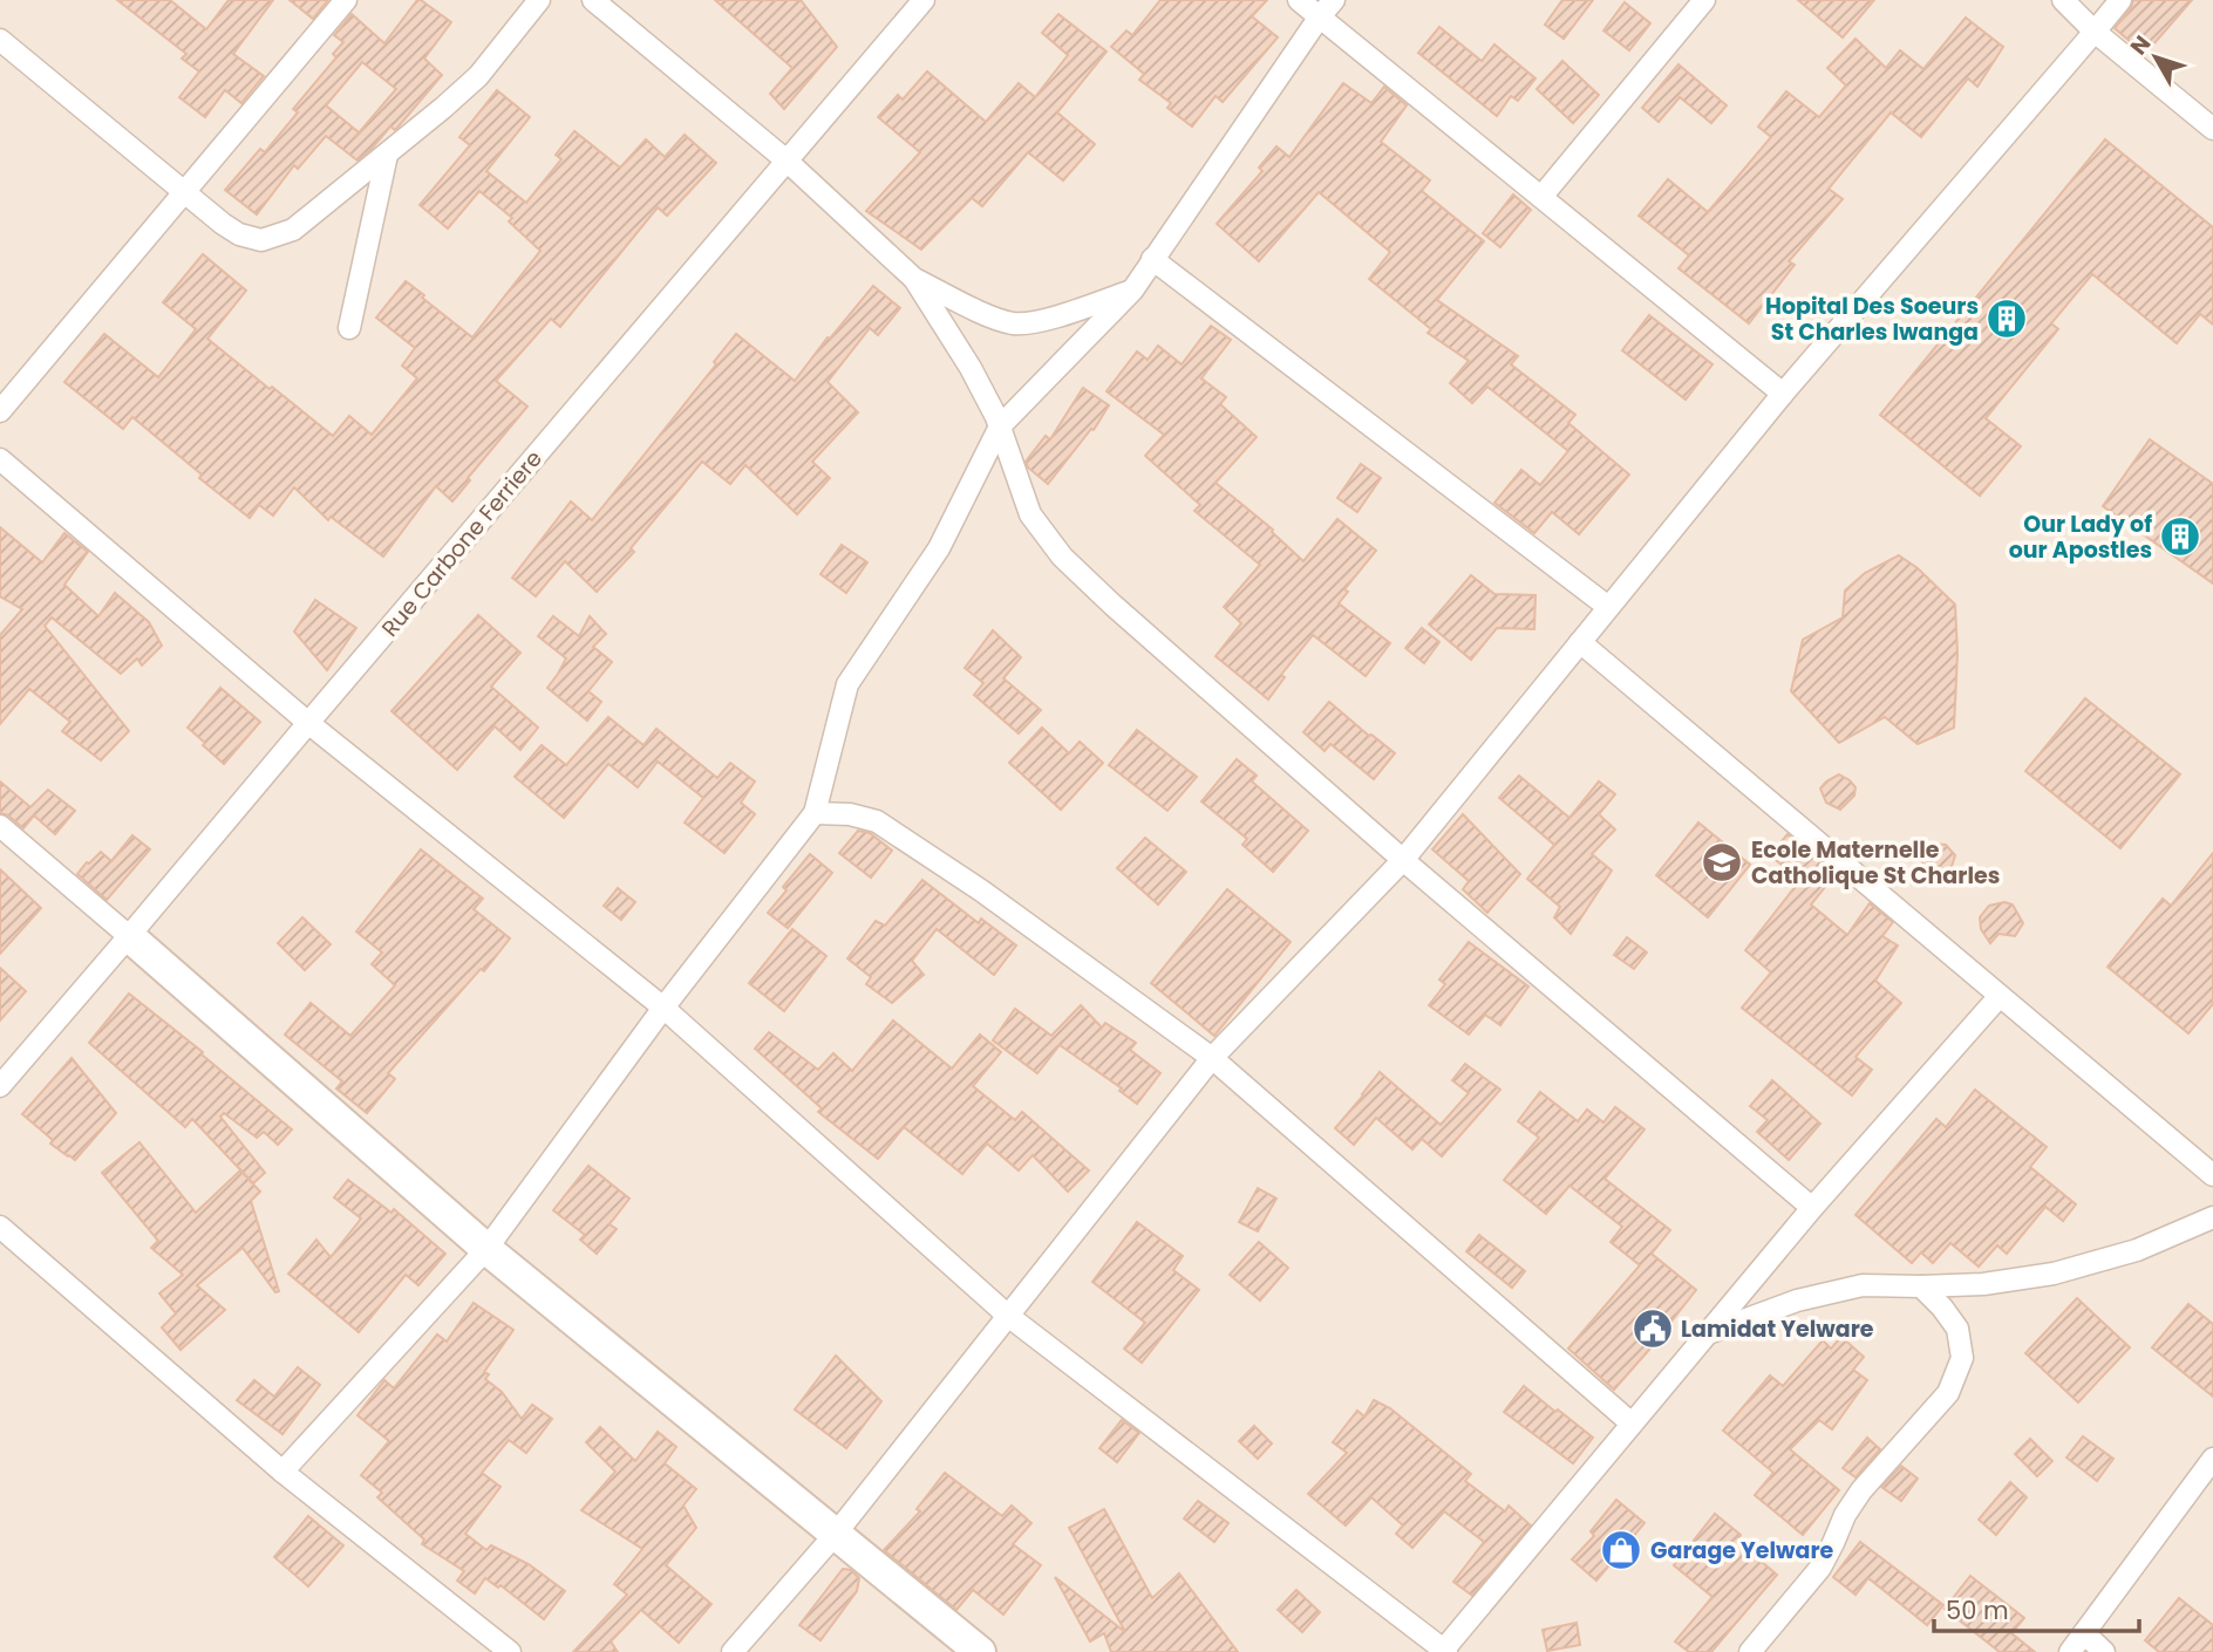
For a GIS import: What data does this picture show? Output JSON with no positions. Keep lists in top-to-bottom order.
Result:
{
  "streets": {
    "street": ["Rue Carbone Ferriere"]
  },
  "places": {
    "building": ["Hopital Des Soeurs St Charles Iwanga", "Our Lady of our Apostles"],
    "school or university": ["Ecole Maternelle Catholique St Charles"],
    "public building": ["Lamidat Yelware"],
    "shop": ["Garage Yelware"]
  },
  "scale_bar": "50 m",
  "north": "top left"
}
